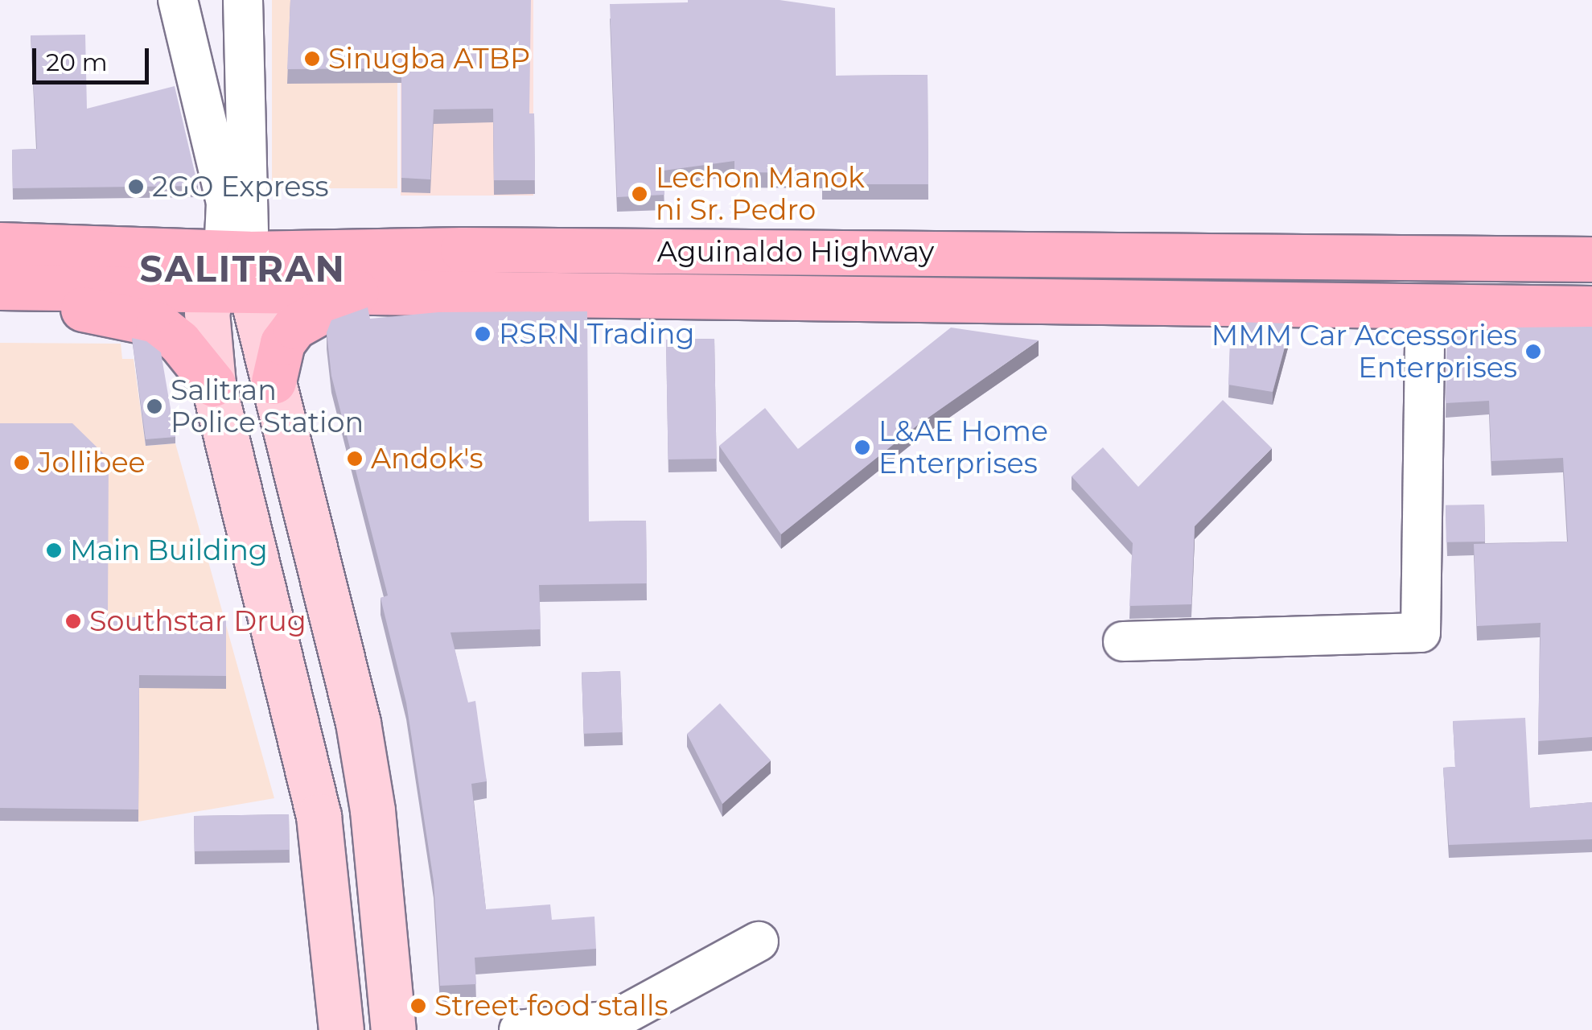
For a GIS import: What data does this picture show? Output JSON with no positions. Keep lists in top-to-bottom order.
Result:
{
  "streets": {
    "highway": ["Aguinaldo Highway"]
  },
  "districts": ["SALITRAN"],
  "places": [
    "Sinugba ATBP",
    "2GO Express",
    "Lechon Manok ni Sr. Pedro",
    "RSRN Trading",
    "MMM Car Accessories Enterprises",
    "Salitran Police Station",
    "L&AE Home Enterprises",
    "Andok's",
    "Jollibee",
    "Main Building",
    "Southstar Drug",
    "Street food stalls"
  ],
  "scale_bar": "20 m"
}
